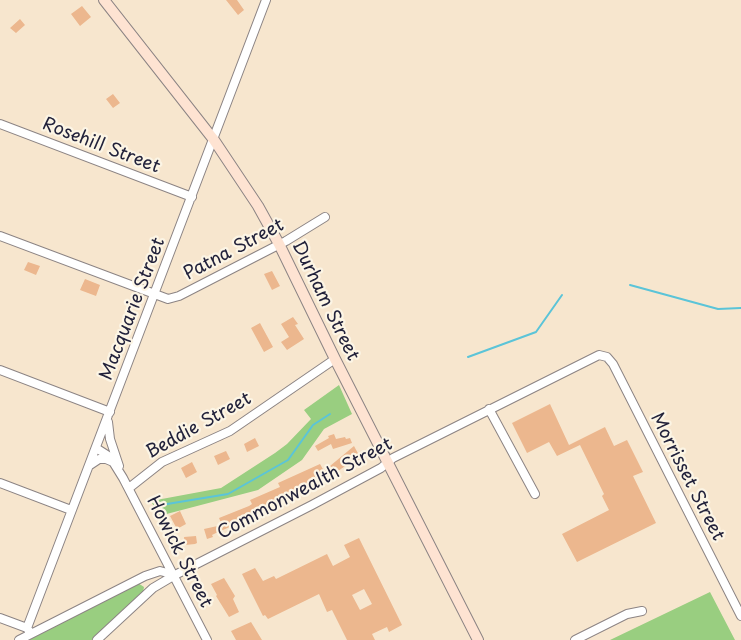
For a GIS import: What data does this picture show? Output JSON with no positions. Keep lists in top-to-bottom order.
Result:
{
  "streets": {
    "main road": ["Durham Street"],
    "street": [
      "Rosehill Street",
      "Patna Street",
      "Macquarie Street",
      "Beddie Street",
      "Morrisset Street",
      "Commonwealth Street",
      "Howick Street"
    ]
  },
  "crossings": [
    ["Rosehill Street", "Macquarie Street"],
    ["Patna Street", "Durham Street"],
    ["Patna Street", "Macquarie Street"],
    ["Durham Street", "Macquarie Street"],
    ["Durham Street", "Beddie Street"],
    ["Durham Street", "Commonwealth Street"],
    ["Macquarie Street", "Commonwealth Street"],
    ["Macquarie Street", "Howick Street"],
    ["Beddie Street", "Howick Street"],
    ["Morrisset Street", "Commonwealth Street"],
    ["Commonwealth Street", "Howick Street"]
  ]
}
